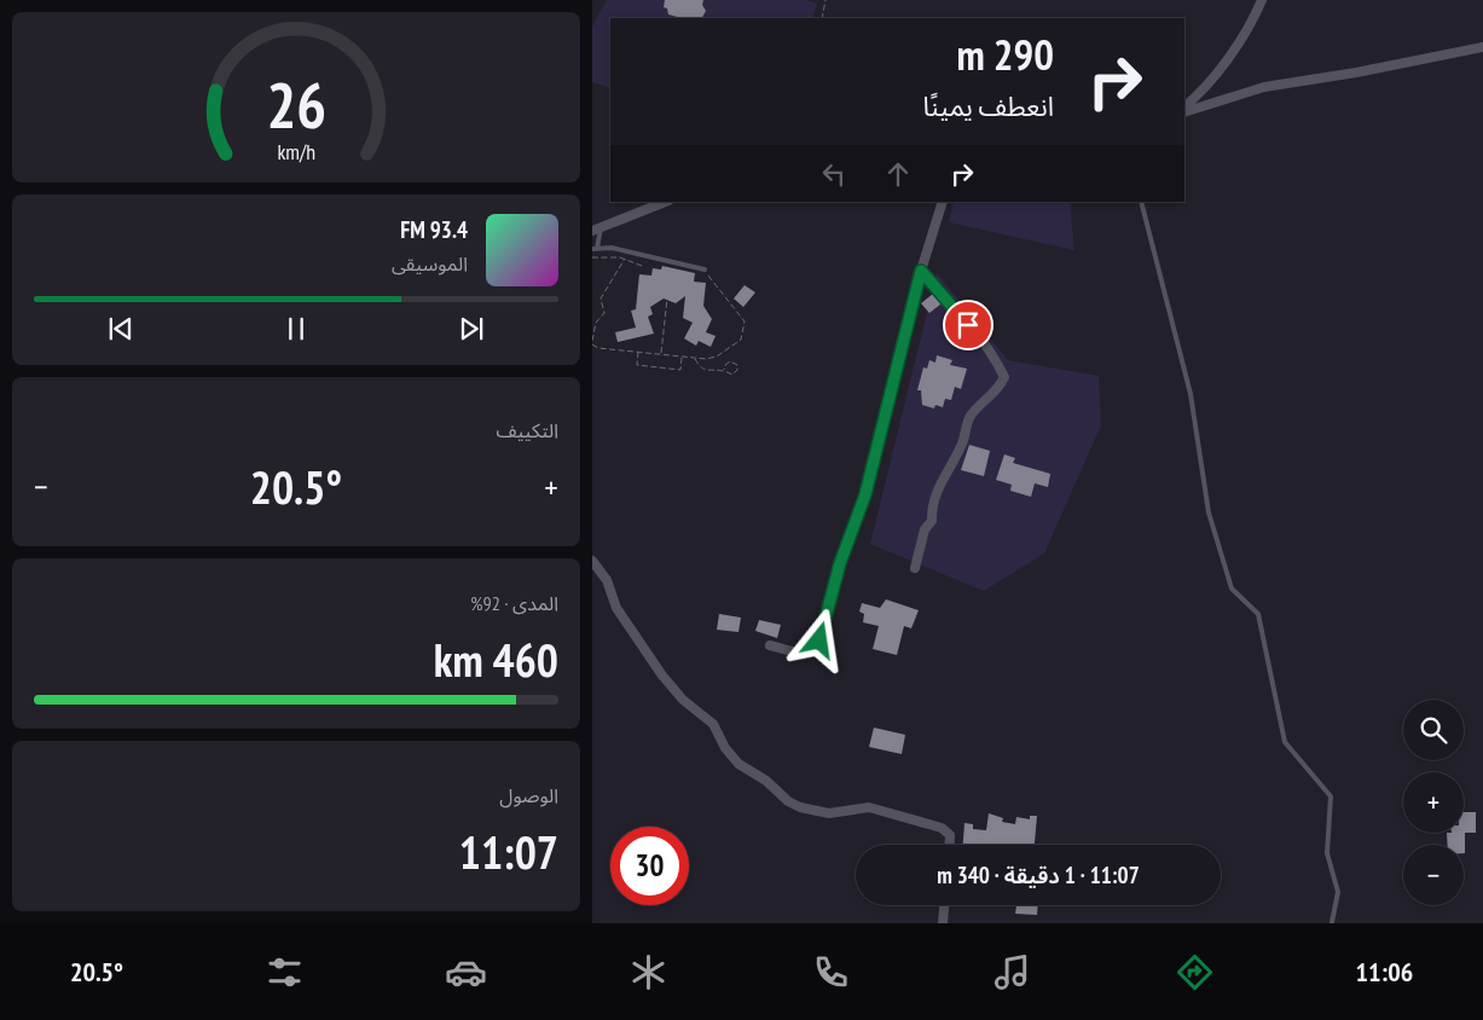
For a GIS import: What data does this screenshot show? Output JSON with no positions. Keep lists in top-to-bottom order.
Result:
{
  "page": {
    "turn": ["290 m", "انعطف يمينًا"],
    "song": ["93.4 FM", "الموسيقى"],
    "tile": [
      "التكييف",
      ["المدى · 92%", "460 km"],
      ["الوصول", "11:07"]
    ],
    "heat": ["−", "20.5°", "+"],
    "map_buttons": ["+", "−"],
    "limit": "30",
    "trip": "11:07 · 1 دقيقة · 340 m",
    "tabs": ["11:06", "20.5°"],
    "gauge": ["26", "km/h"]
  }
}
